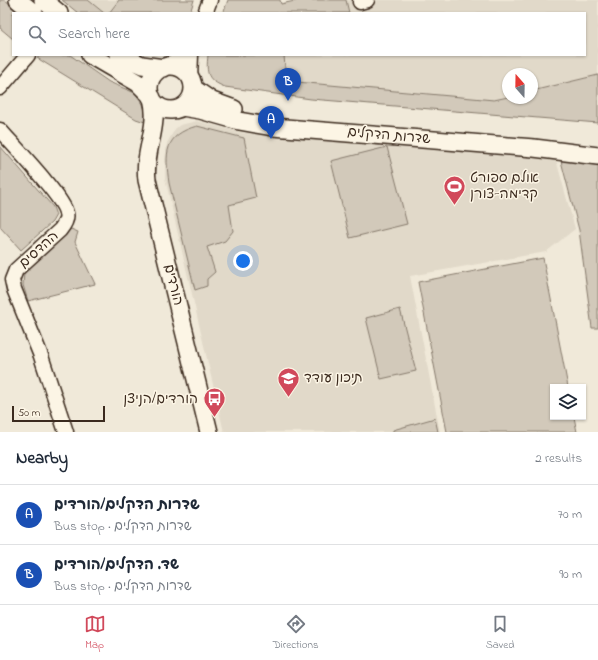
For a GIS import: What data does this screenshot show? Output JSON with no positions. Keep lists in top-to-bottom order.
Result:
{
  "streets": {
    "street": ["שדרות הדקלים", "ההדסים", "הורדים"]
  },
  "crossings": [
    ["שדרות הדקלים", "הורדים"]
  ],
  "places": {
    "sports": ["אולם ספורט קדימה-צורן"],
    "school or university": ["תיכון עודד"],
    "bus stop": ["הורדים/הניצן"]
  },
  "scale_bar": "50 m",
  "north": "top",
  "page": {
    "search": "Search here",
    "pins": ["B", "A"],
    "scale": "50 m",
    "heading": ["Nearby", "2 results"],
    "list": [
      {
        "mark": "A",
        "name": "שדרות הדקלים/הורדים",
        "note": "Bus stop · שדרות הדקלים",
        "value": "70 m"
      },
      {
        "mark": "B",
        "name": "שד. הדקלים/הורדים",
        "note": "Bus stop · שדרות הדקלים",
        "value": "90 m"
      }
    ],
    "nav": ["Map", "Directions", "Saved"]
  }
}
